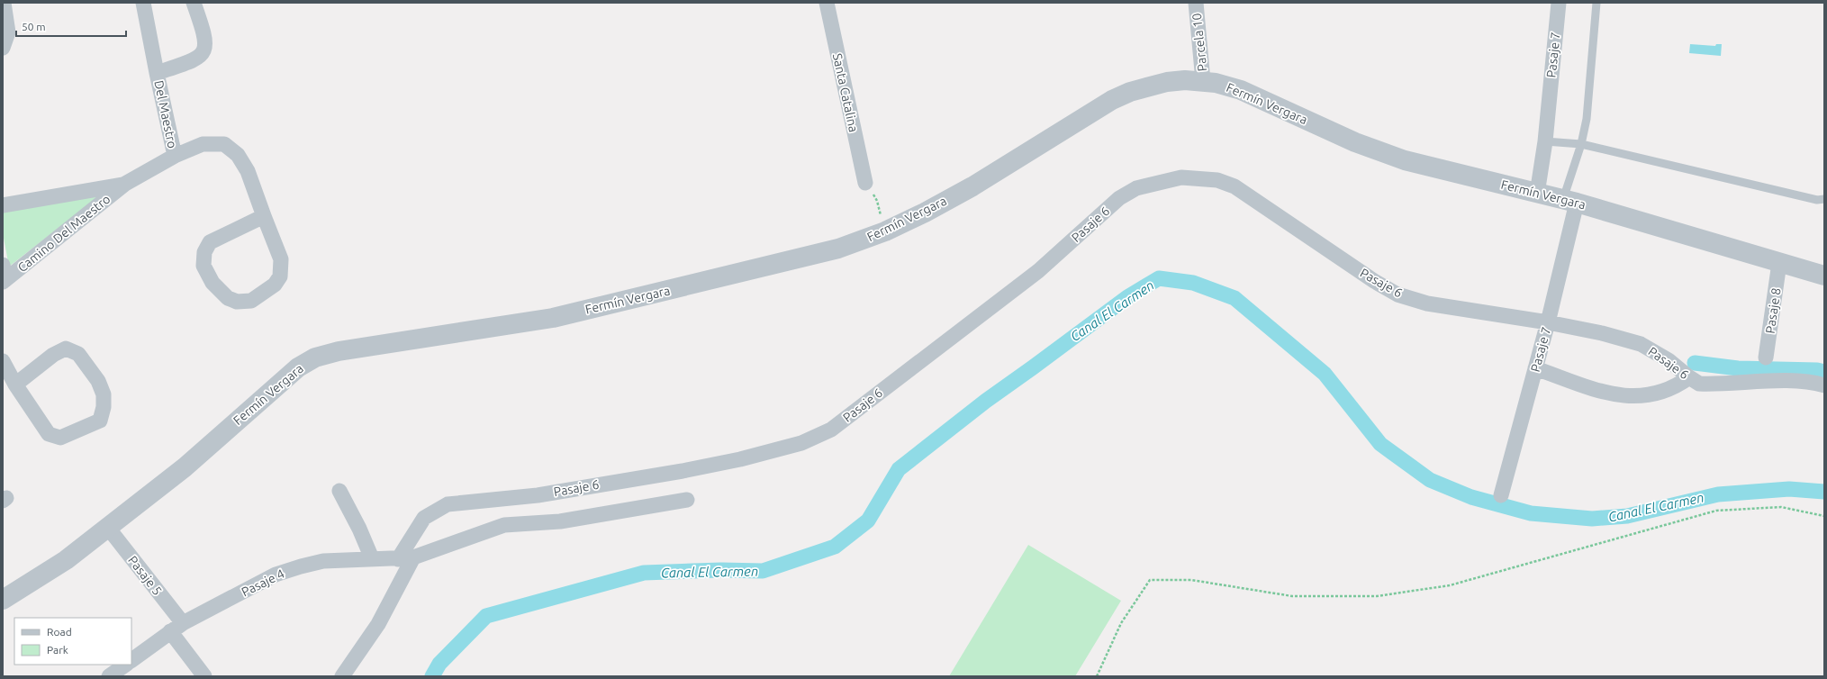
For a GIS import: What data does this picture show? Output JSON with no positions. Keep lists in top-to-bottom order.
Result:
{
  "streets": {
    "street": [
      "Parcela 10",
      "Pasaje 7",
      "Santa Catalina",
      "Fermín Vergara",
      "Del Maestro",
      "Pasaje 6",
      "Camino Del Maestro",
      "Pasaje 8",
      "Pasaje 5",
      "Pasaje 4"
    ]
  },
  "crossings": [
    ["Parcela 10", "Fermín Vergara"],
    ["Pasaje 7", "Fermín Vergara"],
    ["Pasaje 7", "Pasaje 6"],
    ["Fermín Vergara", "Pasaje 8"],
    ["Fermín Vergara", "Pasaje 5"],
    ["Del Maestro", "Camino Del Maestro"],
    ["Pasaje 6", "Pasaje 4"],
    ["Pasaje 5", "Pasaje 4"]
  ],
  "water": ["Canal El Carmen"],
  "legend": ["Road", "Park"],
  "scale_bar": "50 m"
}
